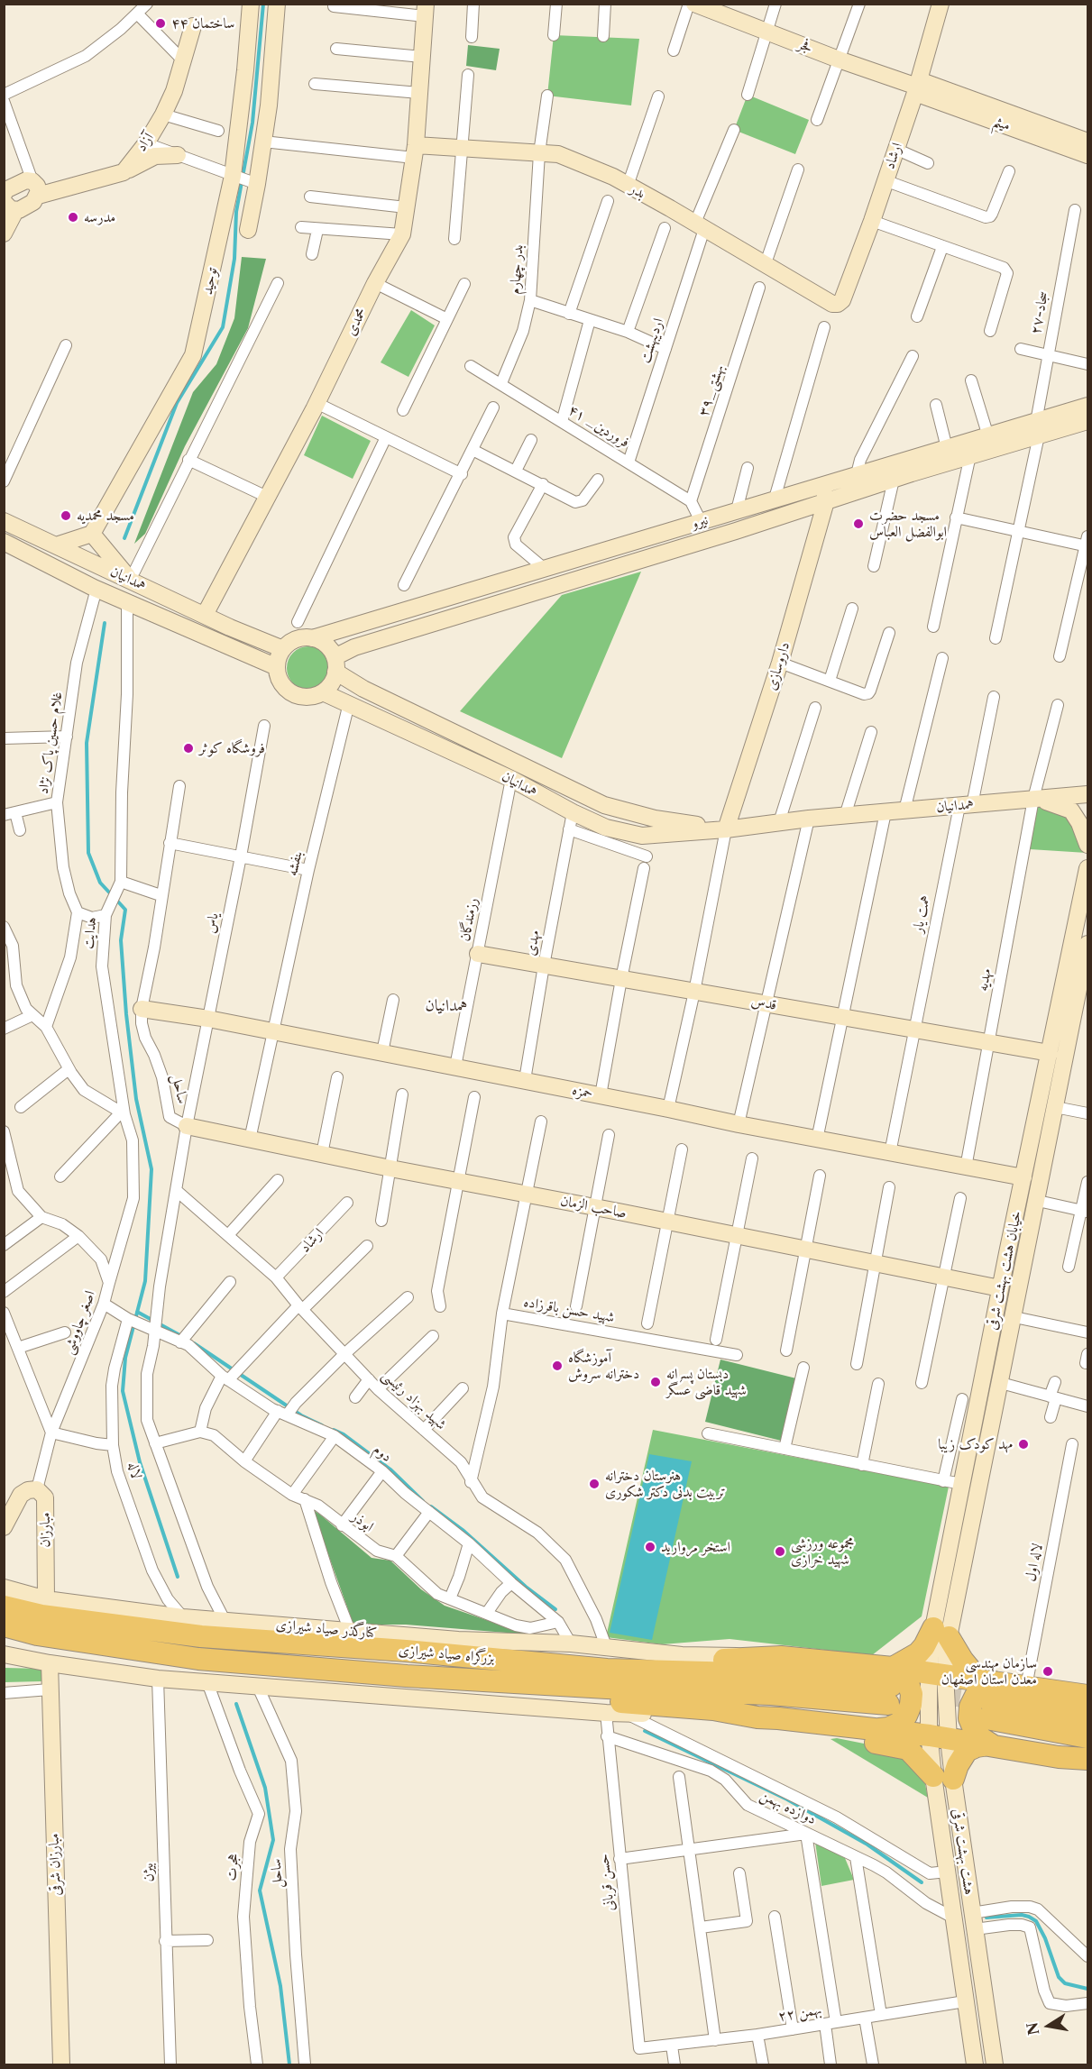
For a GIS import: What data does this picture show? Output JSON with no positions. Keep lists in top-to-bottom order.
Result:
{
  "streets": {
    "highway": ["بزرگراه صیاد شیرازی"],
    "main road": [
      "فجر",
      "میثم",
      "آزاد",
      "ارشاد",
      "بدر",
      "توحید",
      "محمدی",
      "نیرو",
      "همدانیان",
      "داروسازی",
      "قدس",
      "حمزه",
      "صاحب الزمان",
      "خیابان هشت بهشت شرقی",
      "مبارزان",
      "کنارگذر صیاد شیرازی",
      "هشت بهشت شرقی",
      "مبارزان شرقی"
    ],
    "street": [
      "بدر چهارم",
      "۲۷-سجاد",
      "اردیبهشت",
      "۳۹_بهشتی",
      "۴۱ _فروردین",
      "غلام حسین پاک نژاد",
      "بنفشه",
      "همت یار",
      "رزمندگان",
      "یاس",
      "هدایت",
      "مهدی",
      "مهدیه",
      "ساحل",
      "شهید حسن باقرزاده",
      "اصغر چاووشی",
      "شهید بهزاد رئیسی",
      "دوم",
      "لاله",
      "ابوذر",
      "لاله اول",
      "دوازده بهمن",
      "هجرت",
      "بیژن",
      "حسن قربانی",
      "۲۲ بهمن"
    ]
  },
  "crossings": [
    ["فجر", "میثم"],
    ["فجر", "ارشاد"],
    ["میثم", "ارشاد"],
    ["ارشاد", "بدر"],
    ["ارشاد", "شهید بهزاد رئیسی"],
    ["بدر", "بدر چهارم"],
    ["بدر", "محمدی"],
    ["بدر", "اردیبهشت"],
    ["بدر چهارم", "۴۱ _فروردین"],
    ["۲۷-سجاد", "نیرو"],
    ["محمدی", "همدانیان"],
    ["اردیبهشت", "۴۱ _فروردین"],
    ["۳۹_بهشتی", "۴۱ _فروردین"],
    ["نیرو", "همدانیان"],
    ["نیرو", "داروسازی"],
    ["همدانیان", "داروسازی"],
    ["همدانیان", "غلام حسین پاک نژاد"],
    ["همدانیان", "بنفشه"],
    ["همدانیان", "همت یار"],
    ["همدانیان", "رزمندگان"],
    ["همدانیان", "هدایت"],
    ["همدانیان", "مهدی"],
    ["همدانیان", "مهدیه"],
    ["بنفشه", "حمزه"],
    ["بنفشه", "صاحب الزمان"],
    ["همت یار", "قدس"],
    ["همت یار", "حمزه"],
    ["رزمندگان", "قدس"],
    ["رزمندگان", "حمزه"],
    ["یاس", "ساحل"],
    ["یاس", "حمزه"],
    ["یاس", "صاحب الزمان"],
    ["هدایت", "اصغر چاووشی"],
    ["مهدی", "قدس"],
    ["مهدی", "حمزه"],
    ["مهدیه", "قدس"],
    ["مهدیه", "حمزه"],
    ["قدس", "خیابان هشت بهشت شرقی"],
    ["ساحل", "حمزه"],
    ["ساحل", "صاحب الزمان"],
    ["حمزه", "خیابان هشت بهشت شرقی"],
    ["صاحب الزمان", "خیابان هشت بهشت شرقی"],
    ["خیابان هشت بهشت شرقی", "هشت بهشت شرقی"],
    ["شهید حسن باقرزاده", "شهید بهزاد رئیسی"],
    ["اصغر چاووشی", "دوم"],
    ["شهید بهزاد رئیسی", "کنارگذر صیاد شیرازی"],
    ["دوم", "لاله"],
    ["دوم", "ابوذر"],
    ["دوم", "کنارگذر صیاد شیرازی"],
    ["لاله", "کنارگذر صیاد شیرازی"],
    ["مبارزان", "کنارگذر صیاد شیرازی"],
    ["مبارزان", "بزرگراه صیاد شیرازی"],
    ["کنارگذر صیاد شیرازی", "بزرگراه صیاد شیرازی"],
    ["دوازده بهمن", "هشت بهشت شرقی"],
    ["دوازده بهمن", "حسن قربانی"],
    ["هشت بهشت شرقی", "۲۲ بهمن"],
    ["حسن قربانی", "۲۲ بهمن"]
  ],
  "districts": ["همدانیان"],
  "places": [
    "ساختمان ۴۴",
    "مدرسه",
    "مسجد محمدیه",
    "مسجد حضرت ابوالفضل العباس",
    "فروشگاه کوثر",
    "آموزشگاه دخترانه سروش",
    "دبستان پسرانه شهید قاضی عسگر",
    "مهد کودک زیبا",
    "هنرستان دخترانه تربیت بدنی دکتر شکوری",
    "استخر مروارید",
    "مجموعه ورزشی شهید خرازی",
    "سازمان مهندسی معدن استان اصفهان"
  ],
  "north": "left"
}
